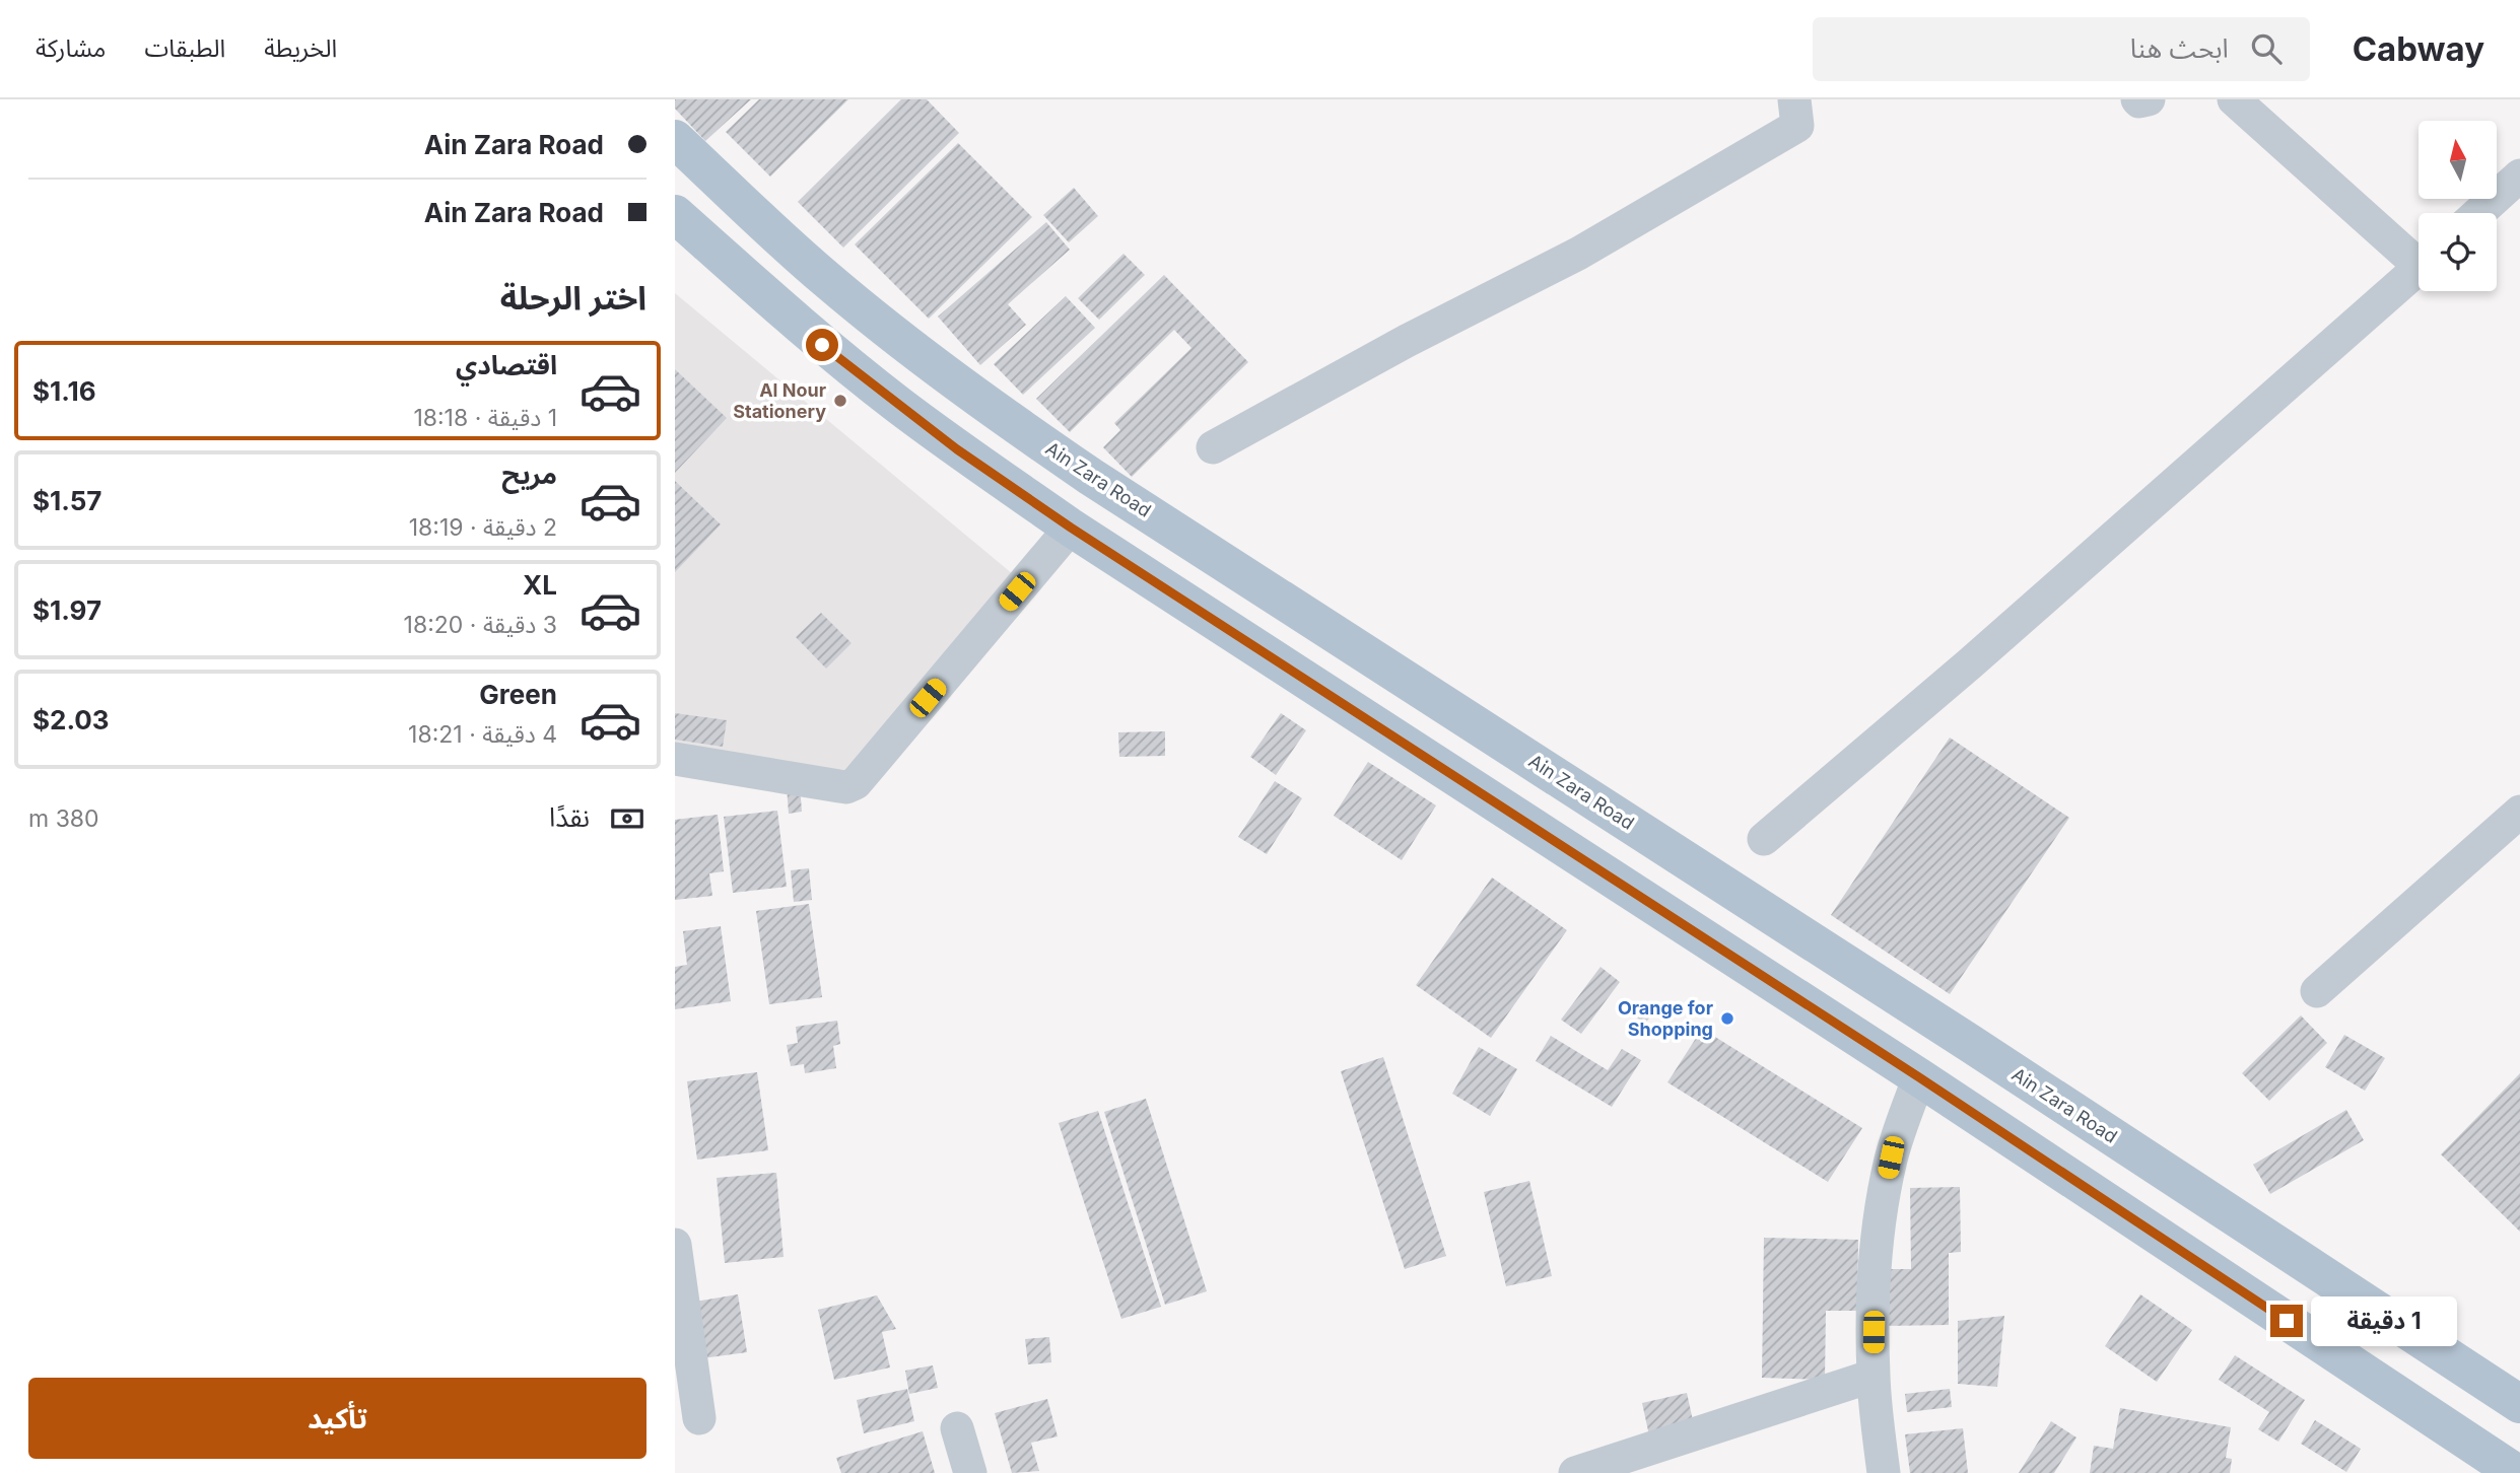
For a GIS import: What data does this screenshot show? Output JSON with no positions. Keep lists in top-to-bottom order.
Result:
{
  "streets": {
    "main road": ["Ain Zara Road"]
  },
  "places": ["Al Nour Stationery", "Orange for Shopping"],
  "north": "top",
  "page": {
    "header": "Cabway",
    "search": "ابحث هنا",
    "nav": ["الخريطة", "الطبقات", "مشاركة"],
    "banner": ["Ain Zara Road", "Ain Zara Road"],
    "heading": "اختر الرحلة",
    "list": [
      {
        "name": "اقتصادي",
        "note": "1 دقيقة · 18:18",
        "value": "$1.16"
      },
      {
        "name": "مريح",
        "note": "2 دقيقة · 18:19",
        "value": "$1.57"
      },
      {
        "name": "XL",
        "note": "3 دقيقة · 18:20",
        "value": "$1.97"
      },
      {
        "name": "Green",
        "note": "4 دقيقة · 18:21",
        "value": "$2.03"
      }
    ],
    "pay": ["نقدًا", "380 m"],
    "bubble": "1 دقيقة",
    "buttons": "تأكيد"
  }
}
